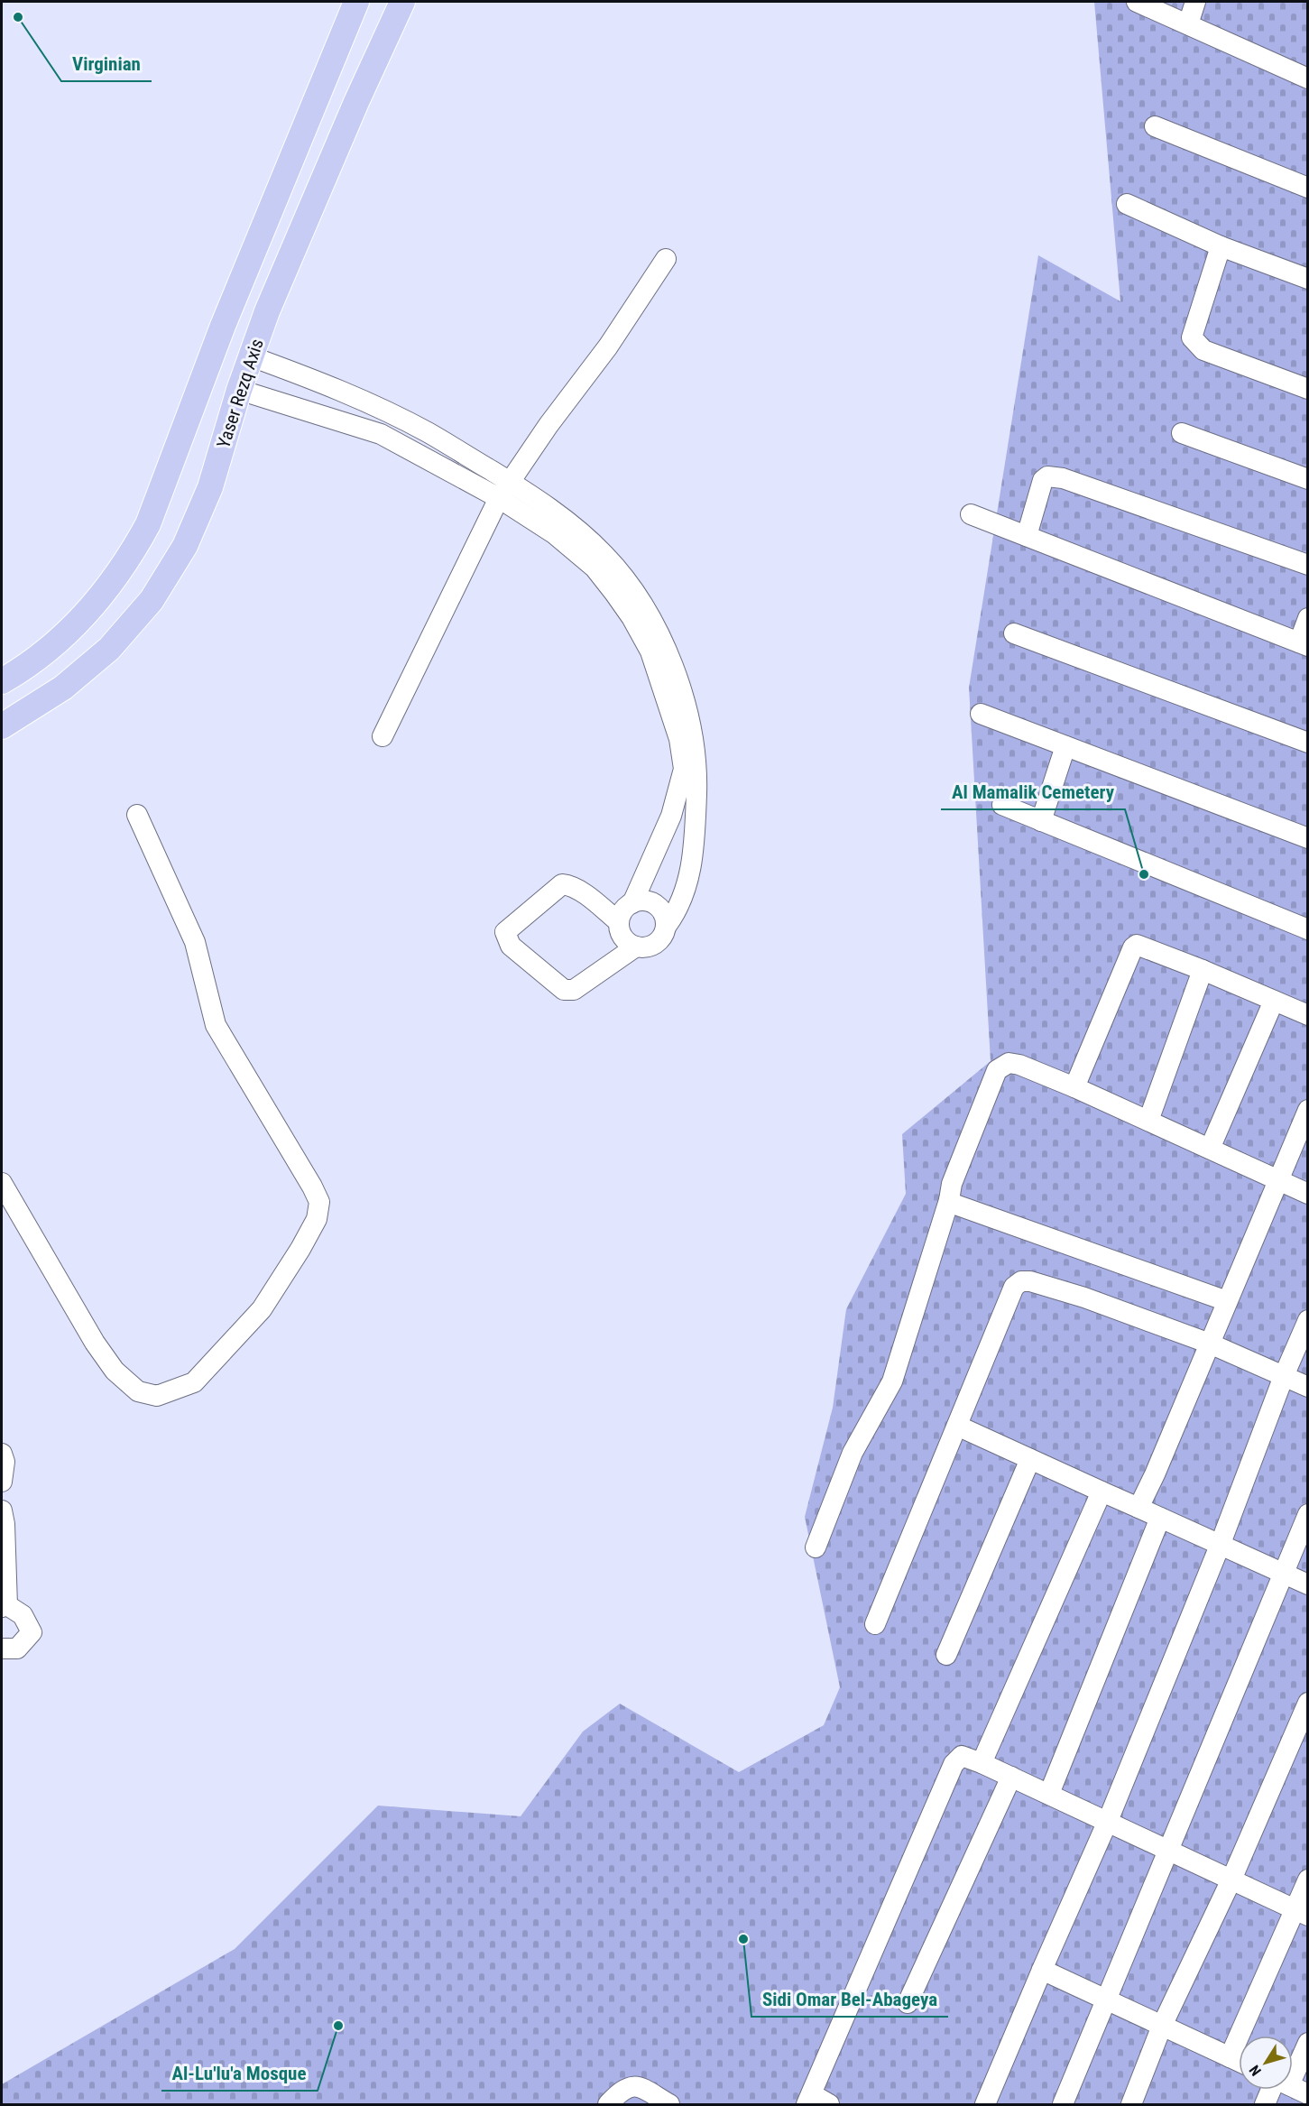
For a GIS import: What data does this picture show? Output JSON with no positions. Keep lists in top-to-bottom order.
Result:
{
  "streets": {
    "main road": ["Yaser Rezq Axis"]
  },
  "places": [
    "Virginian",
    "Al Mamalik Cemetery",
    "Sidi Omar Bel-Abageya",
    "Al-Lu'lu'a Mosque"
  ],
  "north": "bottom left"
}
